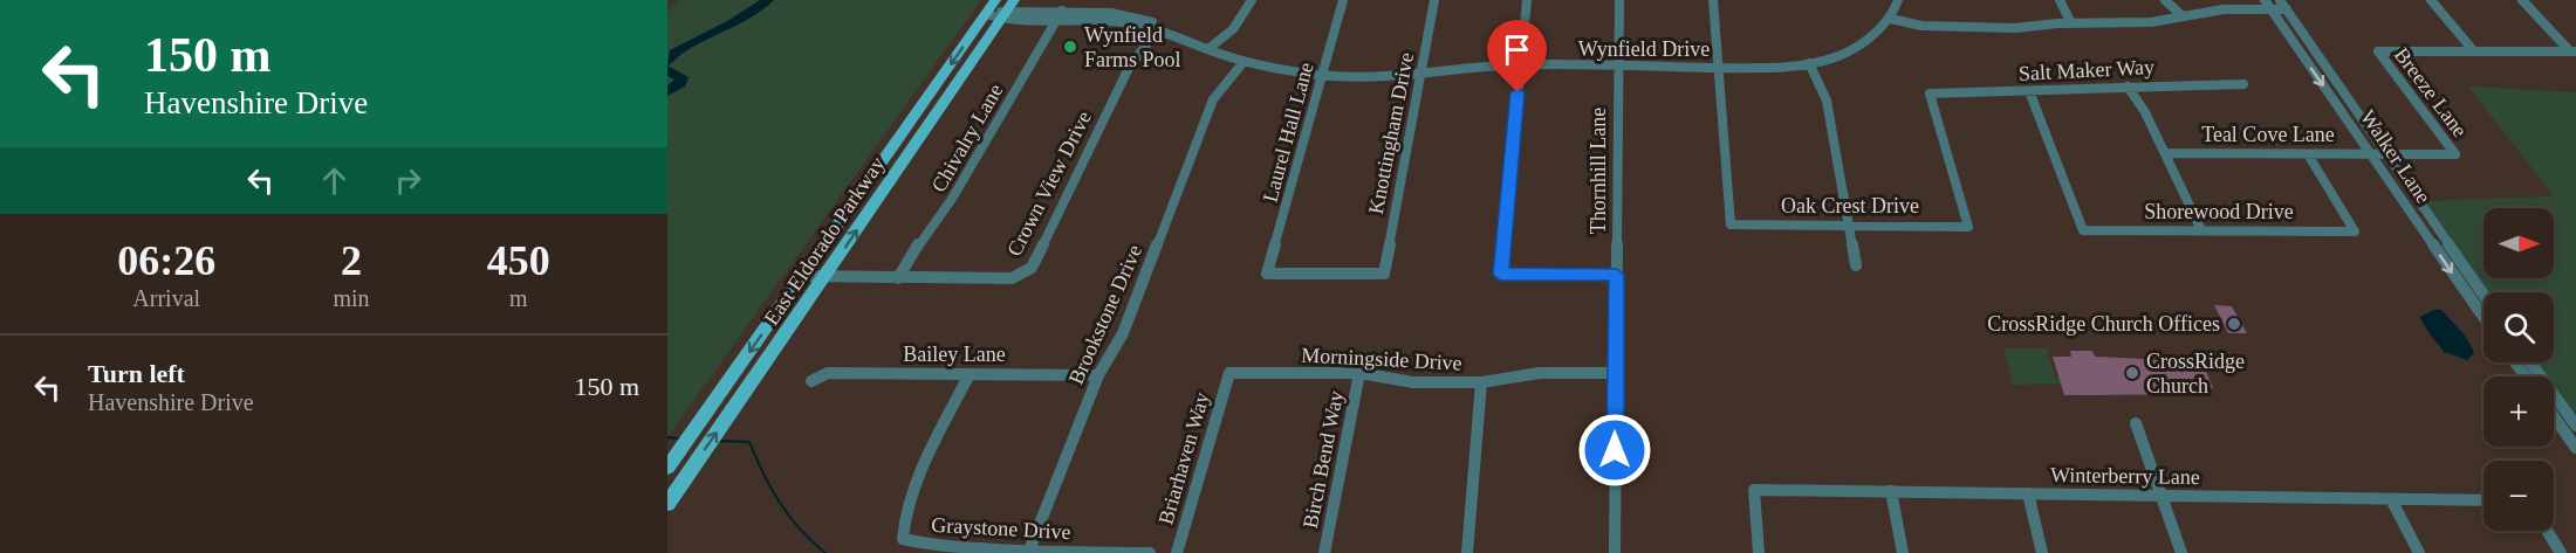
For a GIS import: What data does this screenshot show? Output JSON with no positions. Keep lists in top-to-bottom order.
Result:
{
  "streets": {
    "main road": ["East Eldorado Parkway"],
    "street": [
      "Wynfield Drive",
      "Salt Maker Way",
      "Breeze Lane",
      "Laurel Hall Lane",
      "Knottingham Drive",
      "Teal Cove Lane",
      "Chivalry Lane",
      "Walker Lane",
      "Thornhill Lane",
      "Crown View Drive",
      "Oak Crest Drive",
      "Shorewood Drive",
      "Brookstone Drive",
      "Bailey Lane",
      "Morningside Drive",
      "Briarhaven Way",
      "Birch Bend Way",
      "Winterberry Lane",
      "Graystone Drive"
    ]
  },
  "crossings": [
    ["Wynfield Drive", "Laurel Hall Lane"],
    ["Wynfield Drive", "Knottingham Drive"],
    ["Wynfield Drive", "Chivalry Lane"],
    ["Wynfield Drive", "Thornhill Lane"],
    ["Wynfield Drive", "Crown View Drive"],
    ["Wynfield Drive", "Oak Crest Drive"],
    ["Wynfield Drive", "East Eldorado Parkway"],
    ["Wynfield Drive", "Brookstone Drive"],
    ["Salt Maker Way", "Oak Crest Drive"],
    ["Salt Maker Way", "Shorewood Drive"],
    ["Breeze Lane", "Teal Cove Lane"],
    ["Laurel Hall Lane", "Knottingham Drive"],
    ["Teal Cove Lane", "Walker Lane"],
    ["Teal Cove Lane", "Shorewood Drive"],
    ["Chivalry Lane", "Crown View Drive"],
    ["Thornhill Lane", "Morningside Drive"],
    ["Crown View Drive", "East Eldorado Parkway"],
    ["Brookstone Drive", "Bailey Lane"],
    ["Brookstone Drive", "Graystone Drive"],
    ["Bailey Lane", "Graystone Drive"],
    ["Morningside Drive", "Briarhaven Way"],
    ["Morningside Drive", "Birch Bend Way"]
  ],
  "places": ["Wynfield Farms Pool", "CrossRidge Church Offices", "CrossRidge Church"],
  "north": "right",
  "page": {
    "turn": ["150 m", "Havenshire Drive"],
    "map_buttons": ["+", "−"],
    "eta": [
      "06:26",
      "Arrival",
      "2",
      "min",
      "450",
      "m"
    ],
    "list": [
      {
        "name": "Turn left",
        "note": "Havenshire Drive",
        "value": "150 m"
      }
    ]
  }
}
